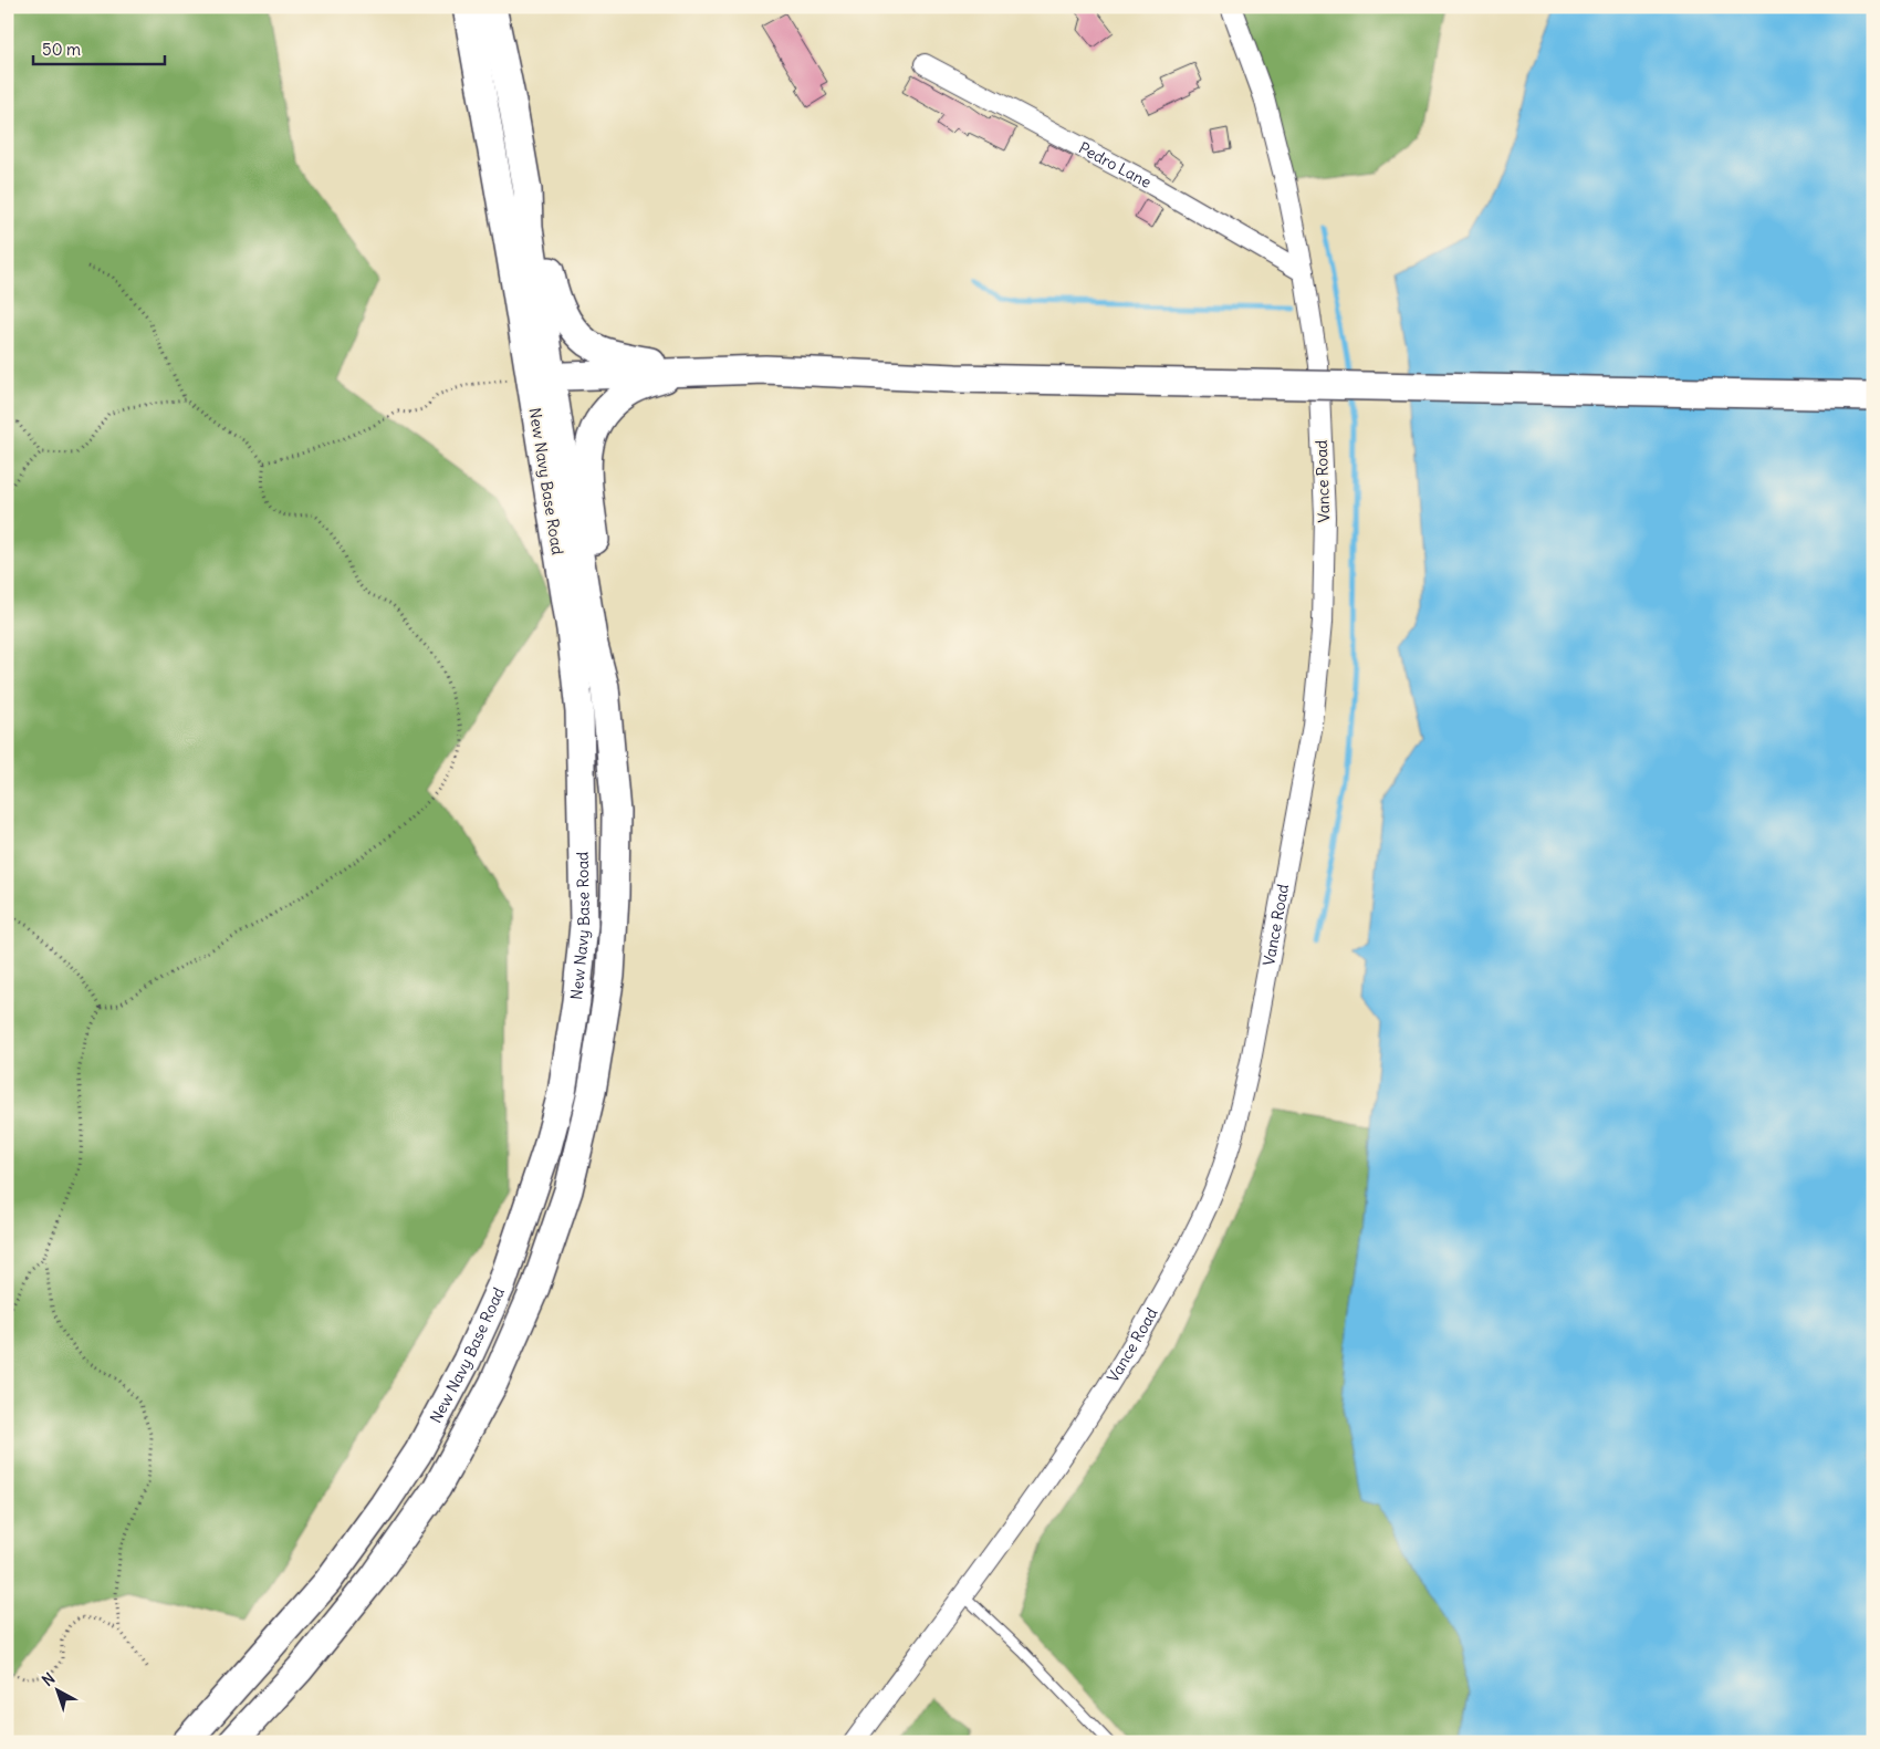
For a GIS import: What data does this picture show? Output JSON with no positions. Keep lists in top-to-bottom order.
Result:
{
  "streets": {
    "main road": ["New Navy Base Road"],
    "street": ["Pedro Lane", "Vance Road"]
  },
  "crossings": [
    ["Pedro Lane", "Vance Road"]
  ],
  "scale_bar": "50 m",
  "north": "top left"
}
